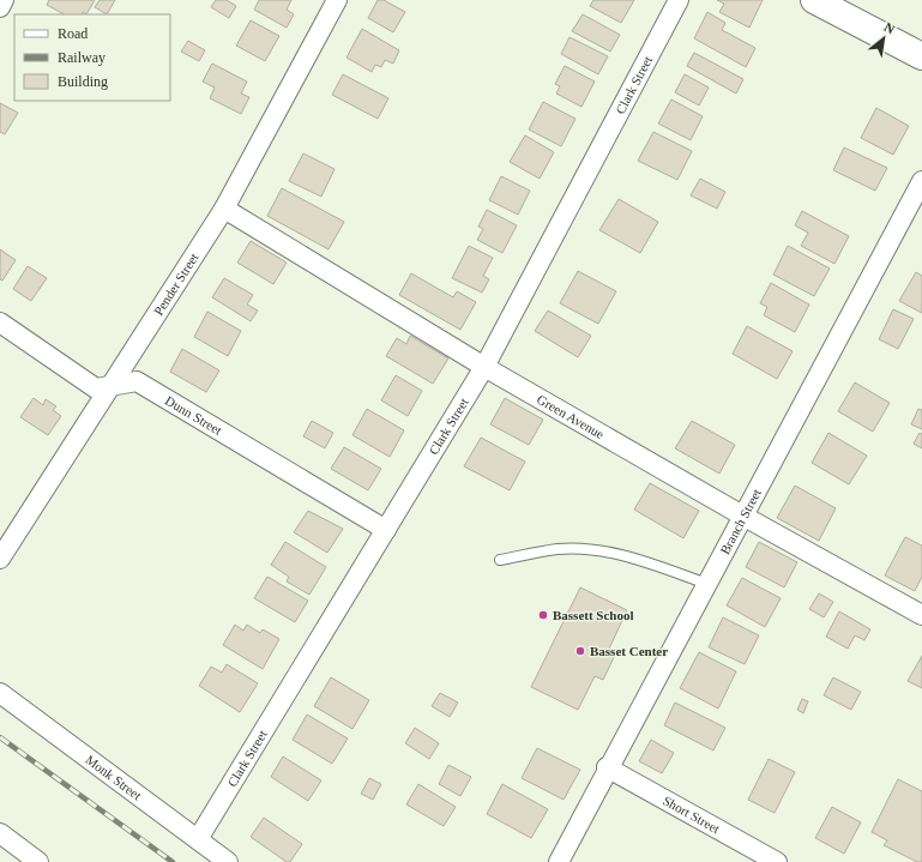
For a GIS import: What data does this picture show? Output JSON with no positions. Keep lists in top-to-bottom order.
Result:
{
  "streets": {
    "street": [
      "Clark Street",
      "Pender Street",
      "Dunn Street",
      "Green Avenue",
      "Branch Street",
      "Monk Street",
      "Short Street"
    ]
  },
  "crossings": [
    ["Clark Street", "Dunn Street"],
    ["Clark Street", "Green Avenue"],
    ["Clark Street", "Monk Street"],
    ["Pender Street", "Dunn Street"],
    ["Pender Street", "Green Avenue"],
    ["Green Avenue", "Branch Street"],
    ["Branch Street", "Short Street"]
  ],
  "places": ["Bassett School", "Basset Center"],
  "legend": ["Road", "Railway", "Building"],
  "north": "top right"
}
